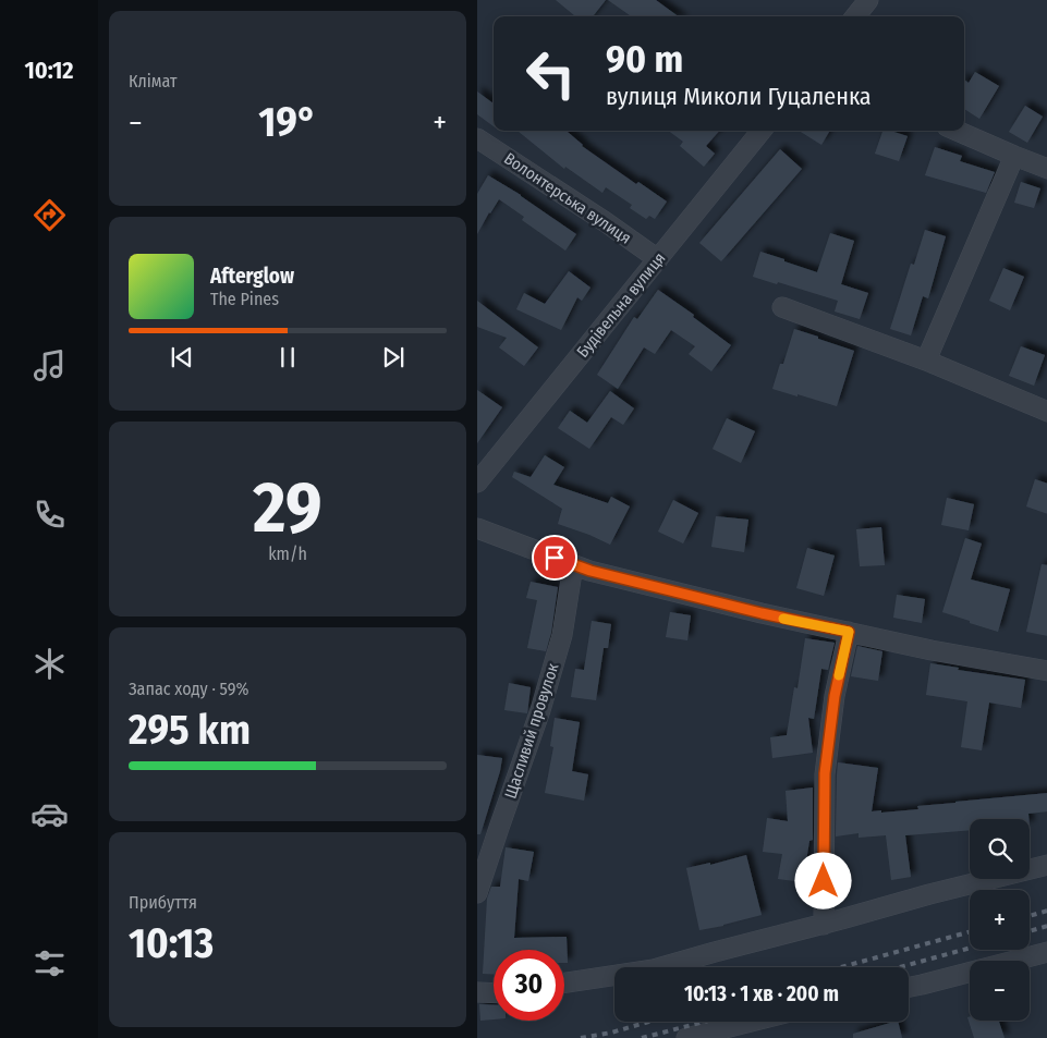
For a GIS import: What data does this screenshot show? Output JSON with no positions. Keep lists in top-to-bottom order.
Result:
{
  "streets": {
    "street": ["Волонтерська вулиця", "Будівельна вулиця", "Щасливий провулок"]
  },
  "crossings": [
    ["Волонтерська вулиця", "Будівельна вулиця"]
  ],
  "page": {
    "tabs": "10:12",
    "tile": [
      "Клімат",
      ["29", "km/h"],
      ["Запас ходу · 59%", "295 km"],
      ["Прибуття", "10:13"]
    ],
    "turn": ["90 m", "вулиця Миколи Гуцаленка"],
    "heat": ["−", "19°", "+"],
    "song": ["Afterglow", "The Pines"],
    "map_buttons": ["+", "−"],
    "limit": "30",
    "trip": "10:13 · 1 хв · 200 m"
  }
}
